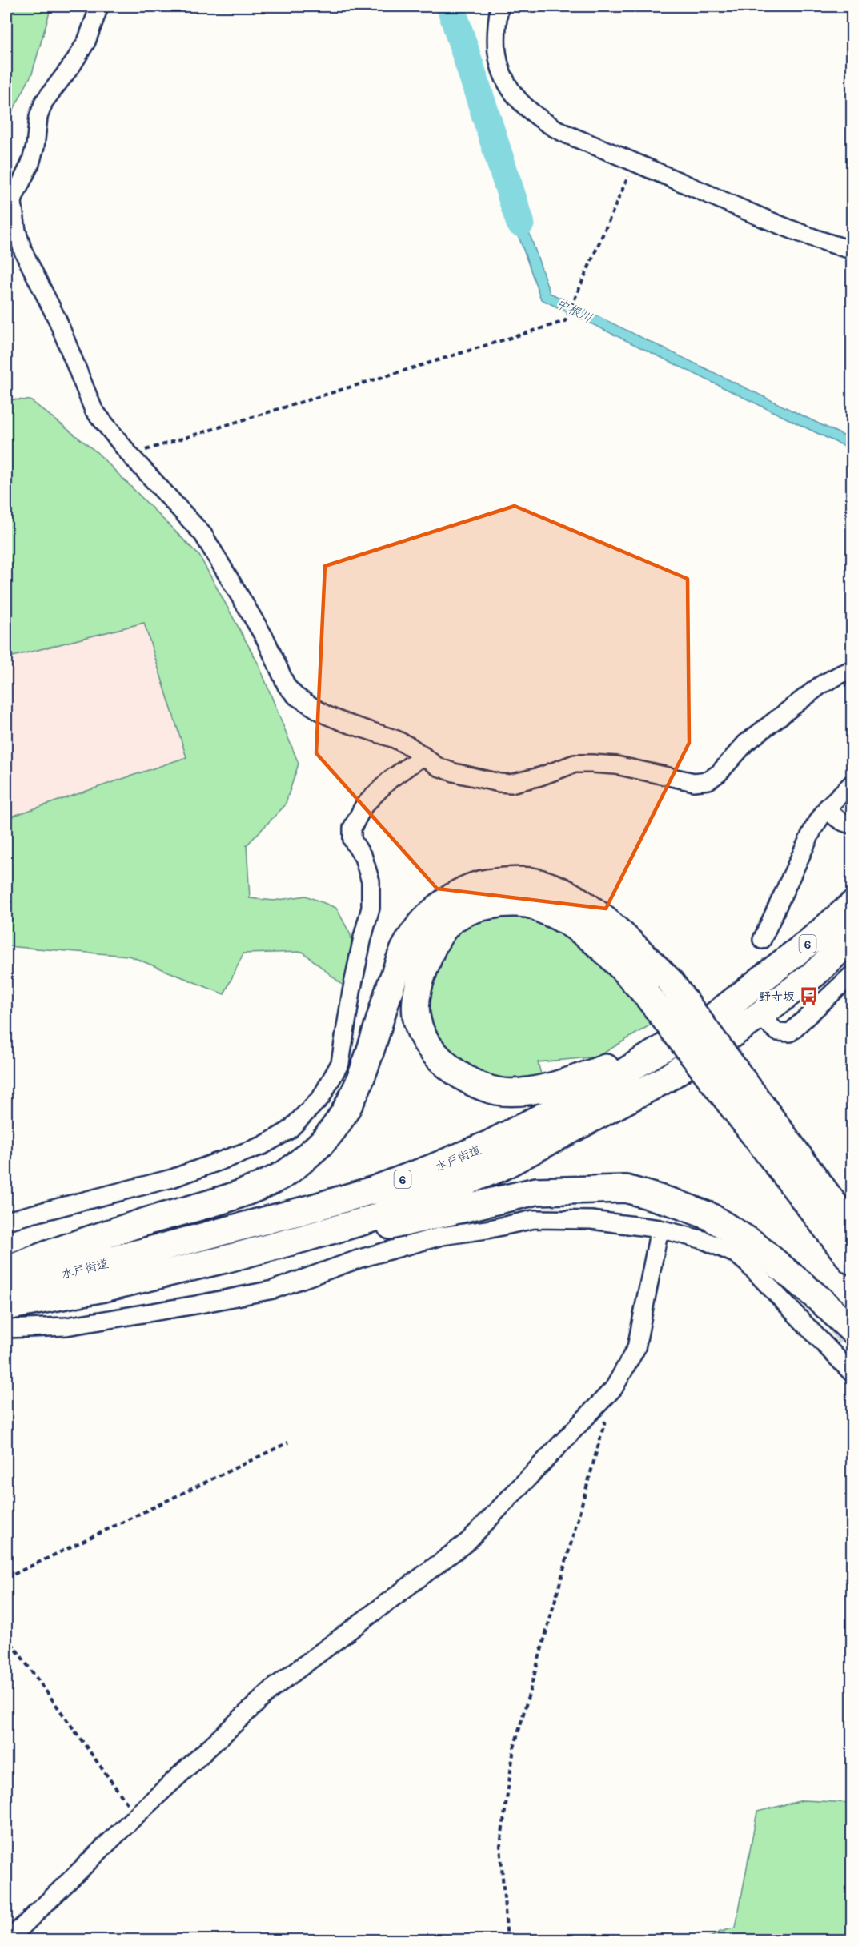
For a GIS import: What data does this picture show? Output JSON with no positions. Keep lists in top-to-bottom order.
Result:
{
  "streets": {
    "highway": ["6", "水戸街道"]
  },
  "water": ["中根川"],
  "places": {
    "bus stop": ["野寺坂"]
  }
}
